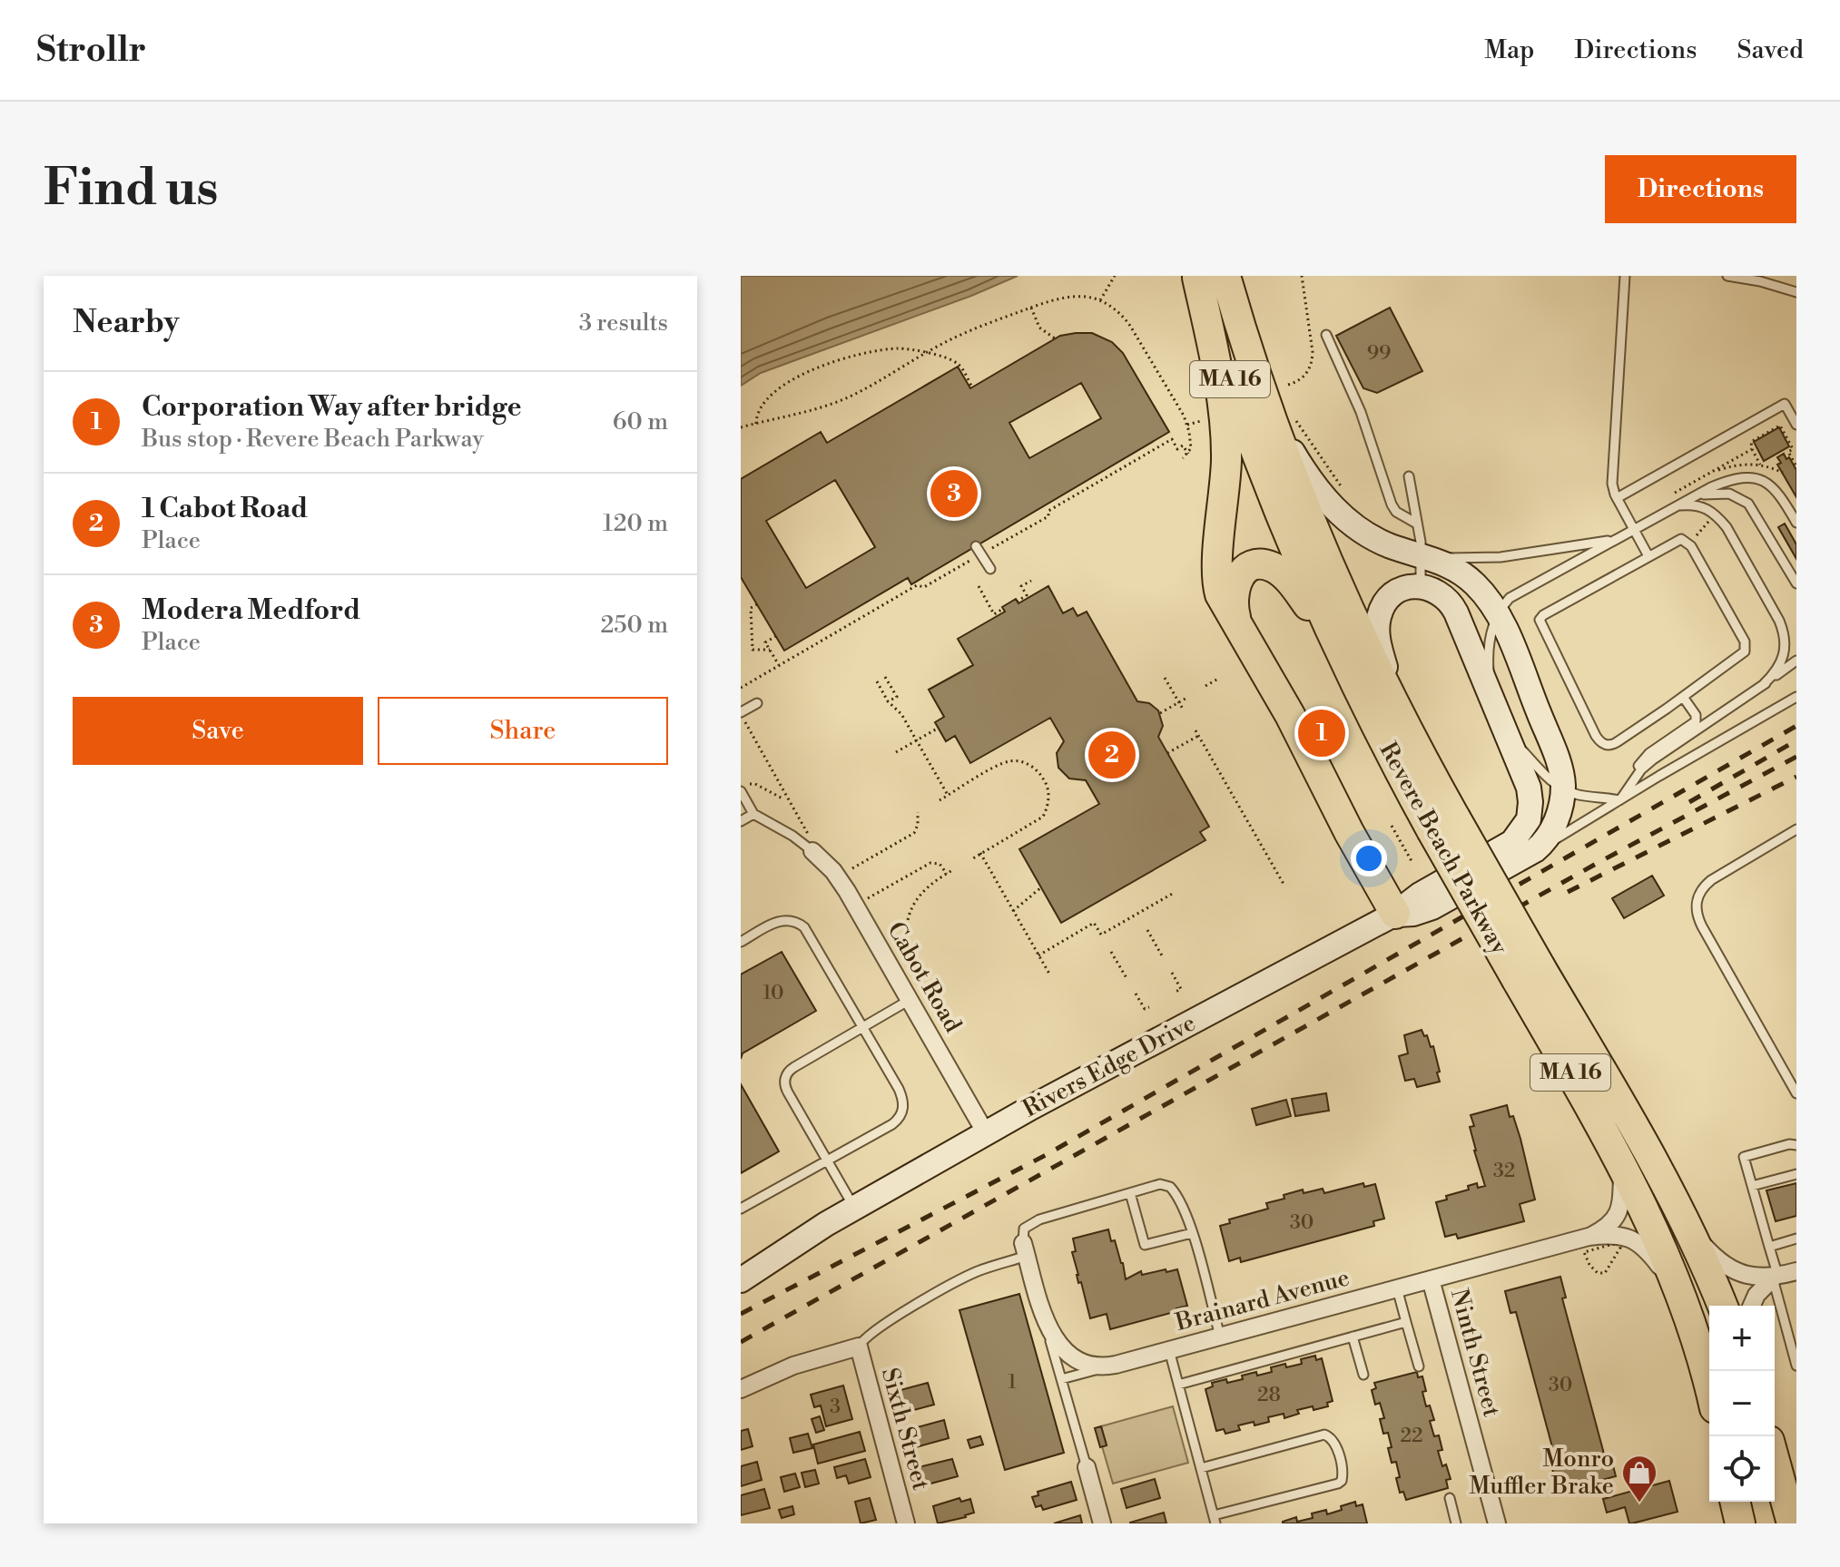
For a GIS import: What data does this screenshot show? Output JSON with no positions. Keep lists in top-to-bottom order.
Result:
{
  "streets": {
    "highway": ["MA 16", "Revere Beach Parkway"],
    "main road": ["Rivers Edge Drive"],
    "street": [
      "Cabot Road",
      "Brainard Avenue",
      "Ninth Street",
      "Sixth Street"
    ]
  },
  "crossings": [
    ["Revere Beach Parkway", "Rivers Edge Drive"],
    ["Cabot Road", "Rivers Edge Drive"],
    ["Brainard Avenue", "Ninth Street"]
  ],
  "places": {
    "shop": ["Monro Muffler Brake"]
  },
  "house_numbers": [
    "99",
    "10",
    "32",
    "30",
    "1",
    "30",
    "28",
    "3",
    "22"
  ],
  "page": {
    "header": "Strollr",
    "nav": ["Map", "Directions", "Saved"],
    "buttons": [
      "Directions",
      ["Save", "Share"]
    ],
    "title": "Find us",
    "heading": ["Nearby", "3 results"],
    "list": [
      {
        "mark": "1",
        "name": "Corporation Way after bridge",
        "note": "Bus stop · Revere Beach Parkway",
        "value": "60 m"
      },
      {
        "mark": "2",
        "name": "1 Cabot Road",
        "note": "Place",
        "value": "120 m"
      },
      {
        "mark": "3",
        "name": "Modera Medford",
        "note": "Place",
        "value": "250 m"
      }
    ],
    "pins": ["3", "1", "2"],
    "map_buttons": ["+", "−"]
  }
}
